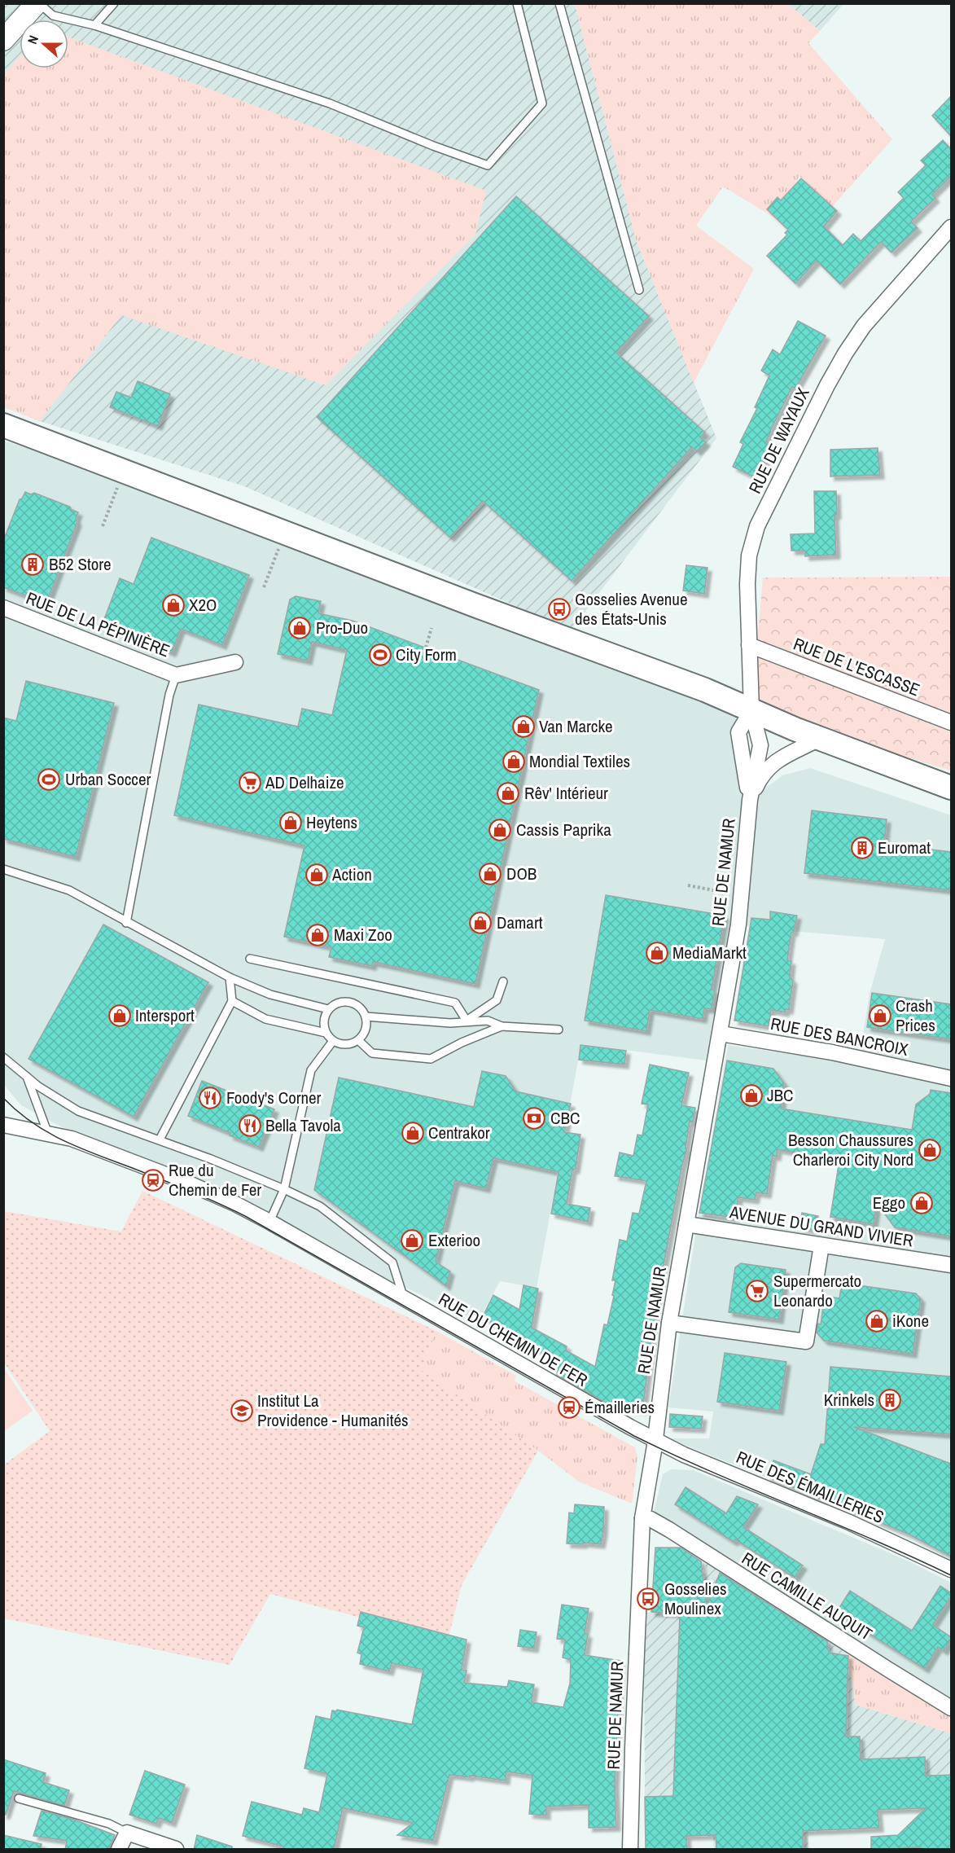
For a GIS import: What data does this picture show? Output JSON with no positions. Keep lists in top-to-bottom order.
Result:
{
  "streets": {
    "street": [
      "RUE DE WAYAUX",
      "RUE DE LA PÉPINIÈRE",
      "RUE DE L'ESCASSE",
      "RUE DE NAMUR",
      "RUE DES BANCROIX",
      "AVENUE DU GRAND VIVIER",
      "RUE DU CHEMIN DE FER",
      "RUE DES ÉMAILLERIES",
      "RUE CAMILLE AUQUIT"
    ]
  },
  "crossings": [
    ["RUE DE WAYAUX", "RUE DE L'ESCASSE"],
    ["RUE DE NAMUR", "RUE DES BANCROIX"],
    ["RUE DE NAMUR", "AVENUE DU GRAND VIVIER"],
    ["RUE DE NAMUR", "RUE DU CHEMIN DE FER"],
    ["RUE DE NAMUR", "RUE DES ÉMAILLERIES"],
    ["RUE DE NAMUR", "RUE CAMILLE AUQUIT"],
    ["RUE DU CHEMIN DE FER", "RUE DES ÉMAILLERIES"]
  ],
  "places": {
    "building": ["B52 Store", "Euromat", "Krinkels"],
    "shop": [
      "X2O",
      "Pro-Duo",
      "Van Marcke",
      "Mondial Textiles",
      "Rêv' Intérieur",
      "Heytens",
      "Cassis Paprika",
      "DOB",
      "Action",
      "Damart",
      "Maxi Zoo",
      "MediaMarkt",
      "Intersport",
      "Crash Prices",
      "JBC",
      "Centrakor",
      "Besson Chaussures Charleroi City Nord",
      "Eggo",
      "Exterioo",
      "iKone"
    ],
    "bus stop": ["Gosselies Avenue des États-Unis", "Gosselies Moulinex"],
    "sports": ["City Form", "Urban Soccer"],
    "supermarket": ["AD Delhaize", "Supermercato Leonardo"],
    "restaurant": ["Foody's Corner", "Bella Tavola"],
    "bank": ["CBC"],
    "station": ["Rue du Chemin de Fer", "Émailleries"],
    "school or university": ["Institut La Providence - Humanités"]
  },
  "north": "left"
}
